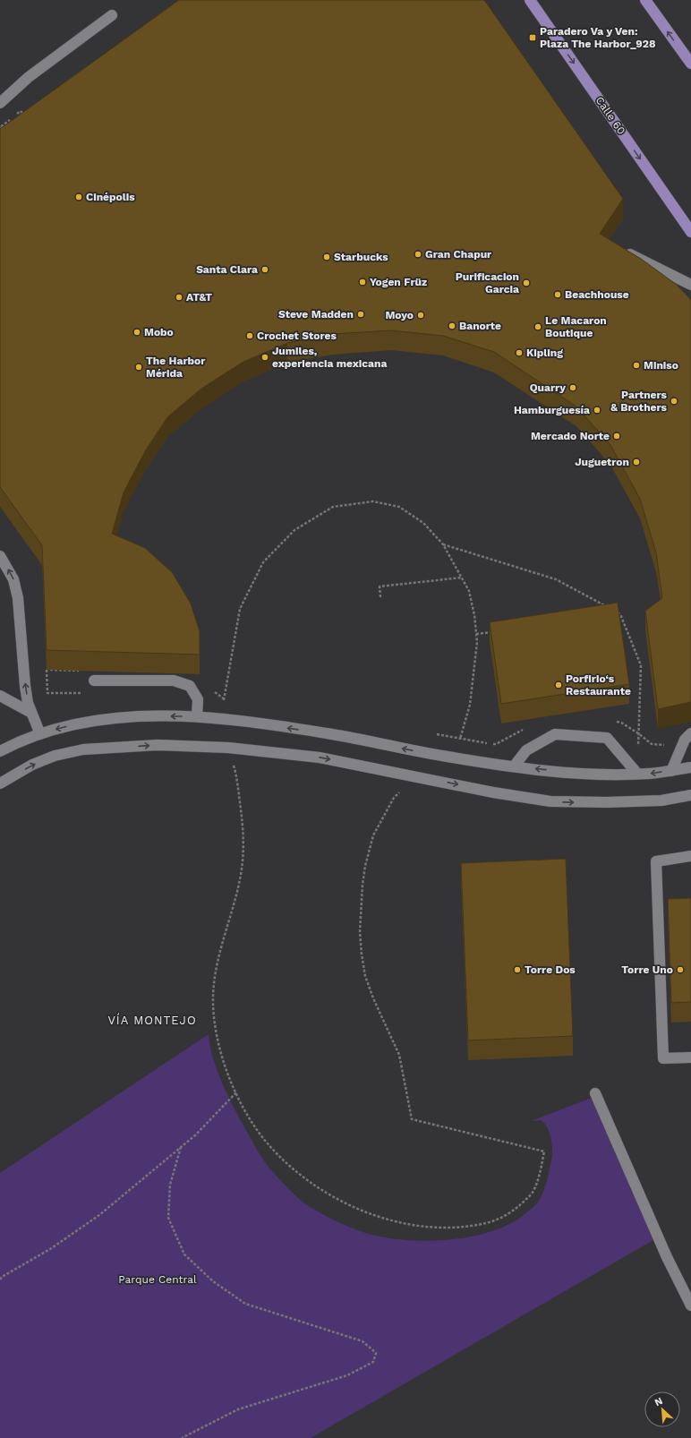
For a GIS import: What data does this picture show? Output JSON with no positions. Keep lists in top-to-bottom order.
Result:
{
  "streets": {
    "main road": ["Calle 60"]
  },
  "one_way": ["Calle 60"],
  "districts": ["VÍA MONTEJO"],
  "parks": ["Parque Central"],
  "places": {
    "transit": ["Paradero Va y Ven: Plaza The Harbor_928"],
    "other": [
      "Cinépolis",
      "Gran Chapur",
      "Starbucks",
      "Santa Clara",
      "Yogen Früz",
      "Purificacion Garcia",
      "Beachhouse",
      "AT&T",
      "Steve Madden",
      "Moyo",
      "Banorte",
      "Le Macaron Boutique",
      "Mobo",
      "Crochet Stores",
      "Kipling",
      "Jumiles, experiencia mexicana",
      "Miniso",
      "The Harbor Mérida",
      "Quarry",
      "Partners & Brothers",
      "Hamburguesía",
      "Mercado Norte",
      "Juguetron",
      "Porfirio‘s Restaurante",
      "Torre Dos",
      "Torre Uno"
    ]
  },
  "north": "top left"
}
